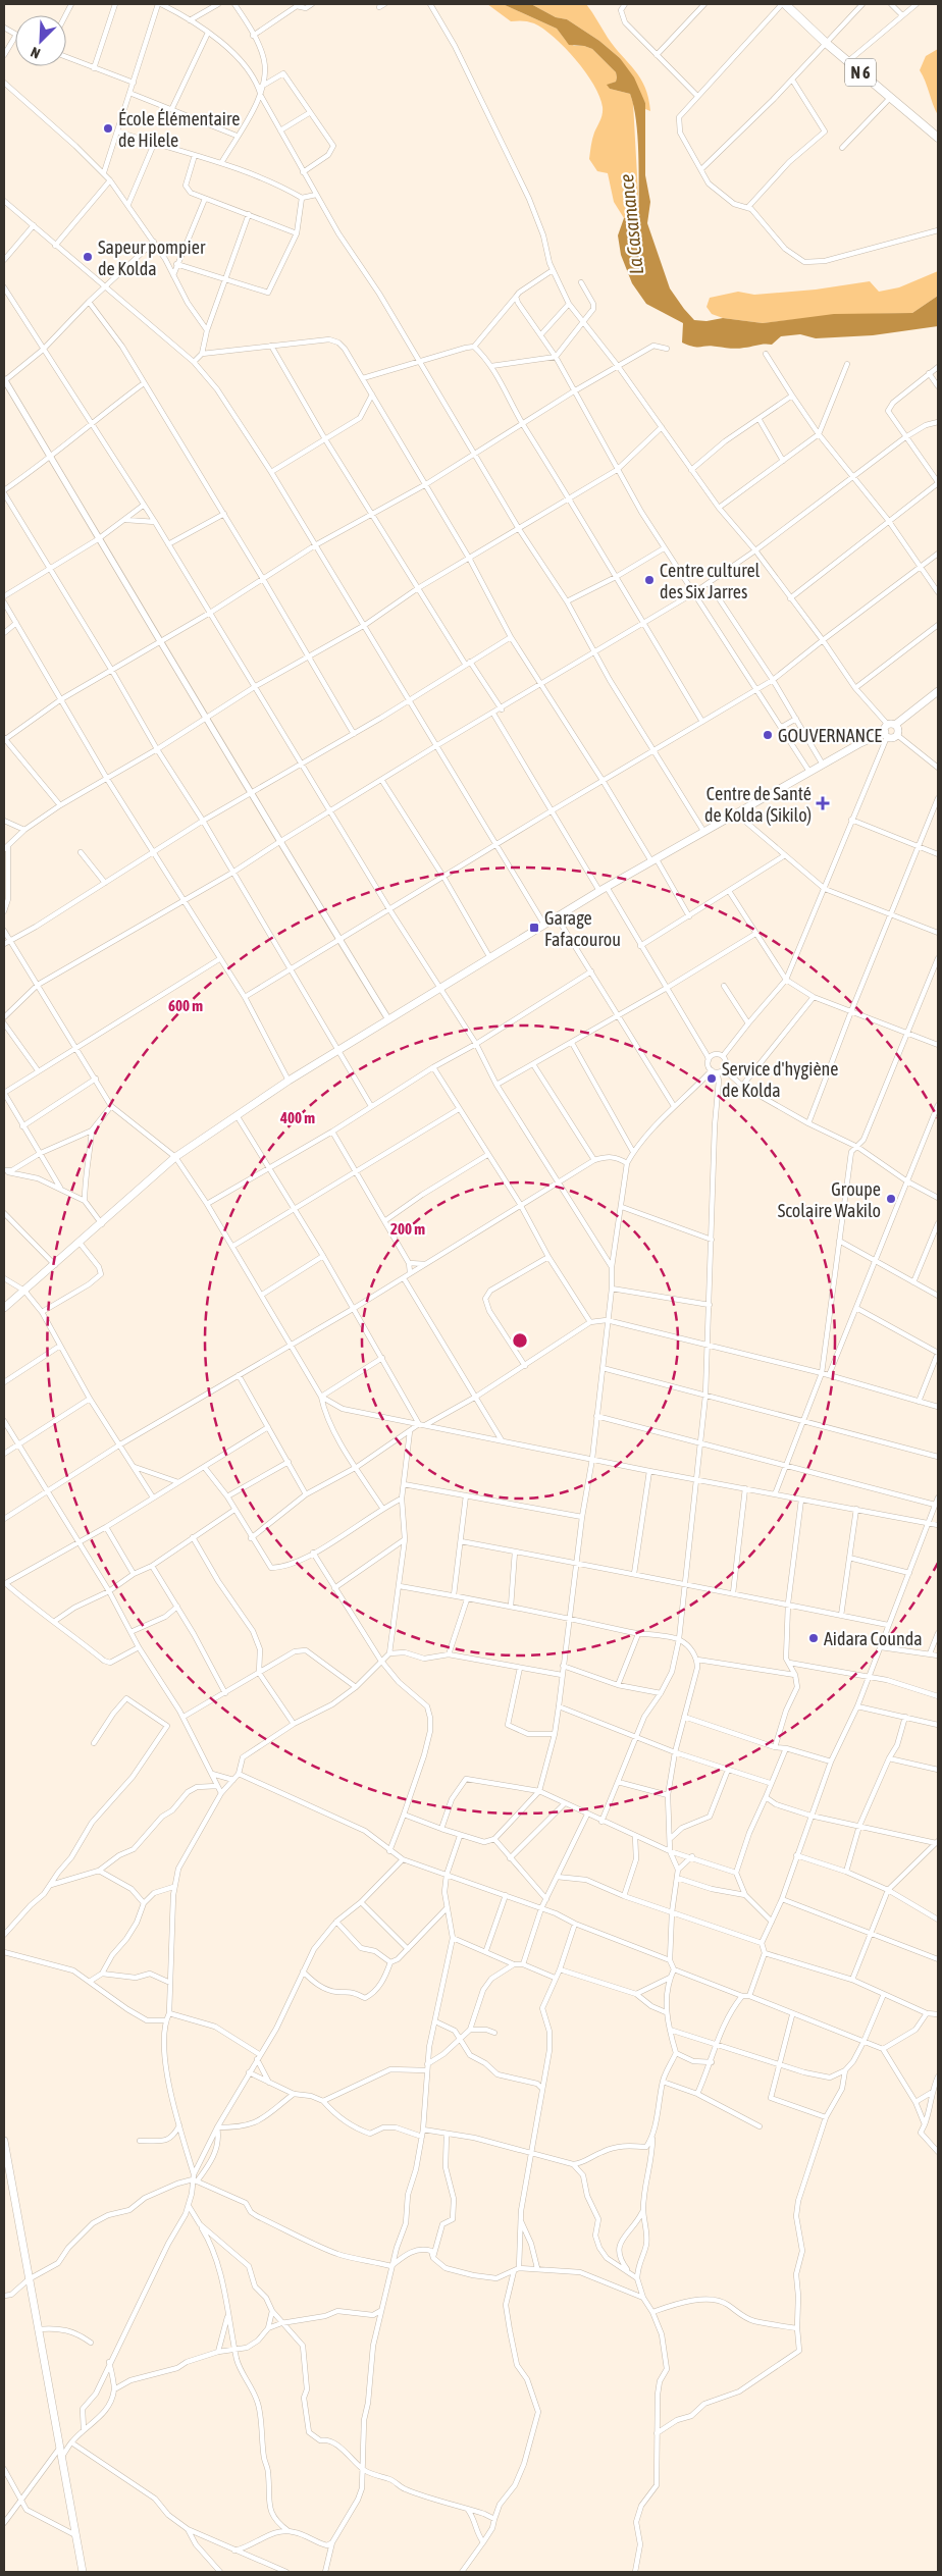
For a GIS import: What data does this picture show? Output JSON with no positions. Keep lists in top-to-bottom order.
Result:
{
  "streets": {
    "main road": ["N 6"]
  },
  "water": ["La Casamance"],
  "places": {
    "other": [
      "École Élémentaire de Hilele",
      "Sapeur pompier de Kolda",
      "Centre culturel des Six Jarres",
      "GOUVERNANCE",
      "Service d'hygiène de Kolda",
      "Groupe Scolaire Wakilo",
      "Aidara Counda"
    ],
    "health": ["Centre de Santé de Kolda (Sikilo)"],
    "transit": ["Garage Fafacourou"]
  },
  "north": "bottom left",
  "rings": ["600 m", "400 m", "200 m"]
}
